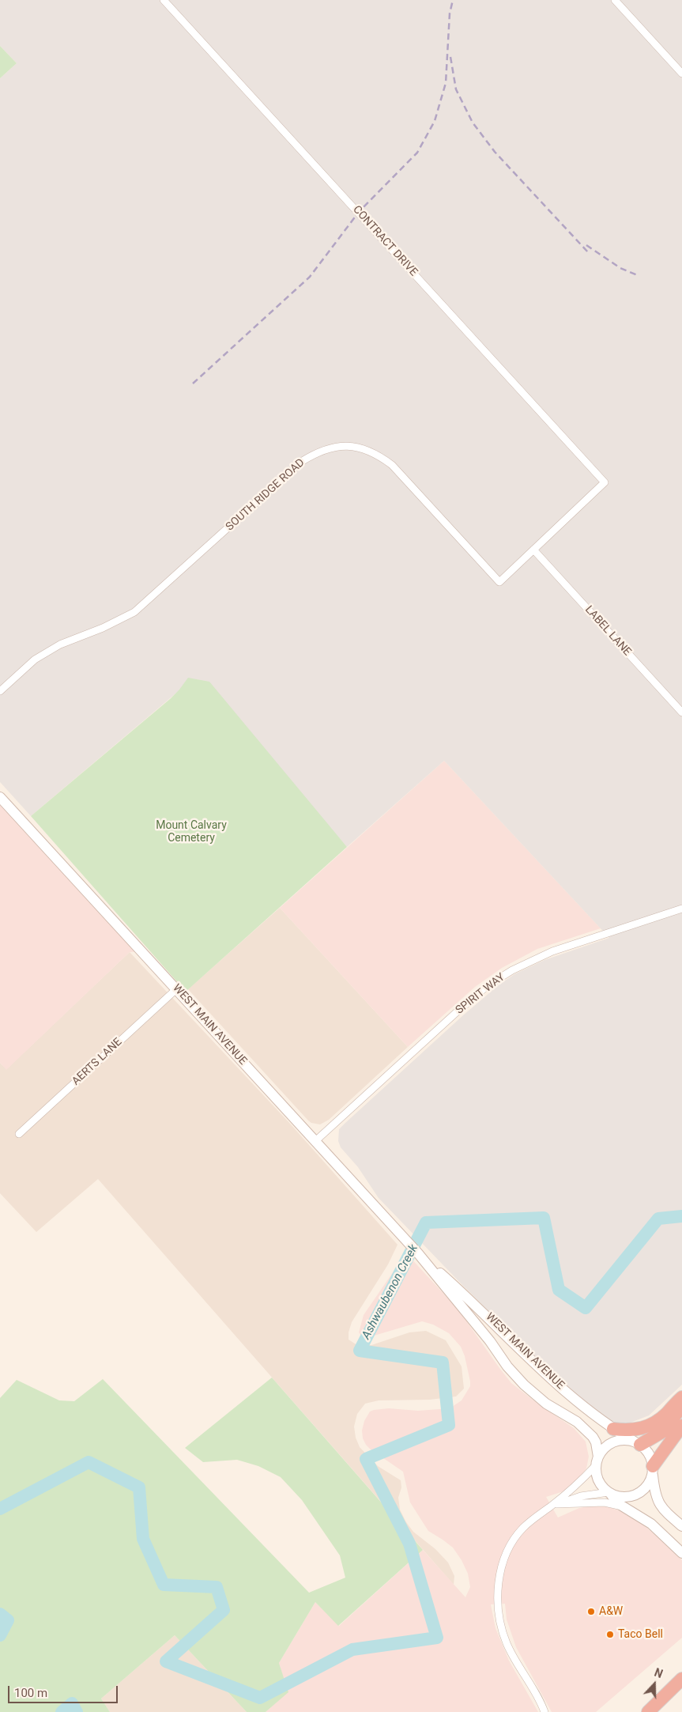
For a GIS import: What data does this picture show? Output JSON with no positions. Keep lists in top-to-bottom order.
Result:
{
  "streets": {
    "main road": ["WEST MAIN AVENUE"],
    "street": [
      "CONTRACT DRIVE",
      "SOUTH RIDGE ROAD",
      "LABEL LANE",
      "SPIRIT WAY",
      "AERTS LANE"
    ]
  },
  "crossings": [
    ["CONTRACT DRIVE", "SOUTH RIDGE ROAD"],
    ["SOUTH RIDGE ROAD", "LABEL LANE"],
    ["SPIRIT WAY", "WEST MAIN AVENUE"],
    ["WEST MAIN AVENUE", "AERTS LANE"]
  ],
  "water": ["Ashwaubenon Creek"],
  "parks": ["Mount Calvary Cemetery"],
  "places": ["A&W", "Taco Bell"],
  "scale_bar": "100 m",
  "north": "top"
}
